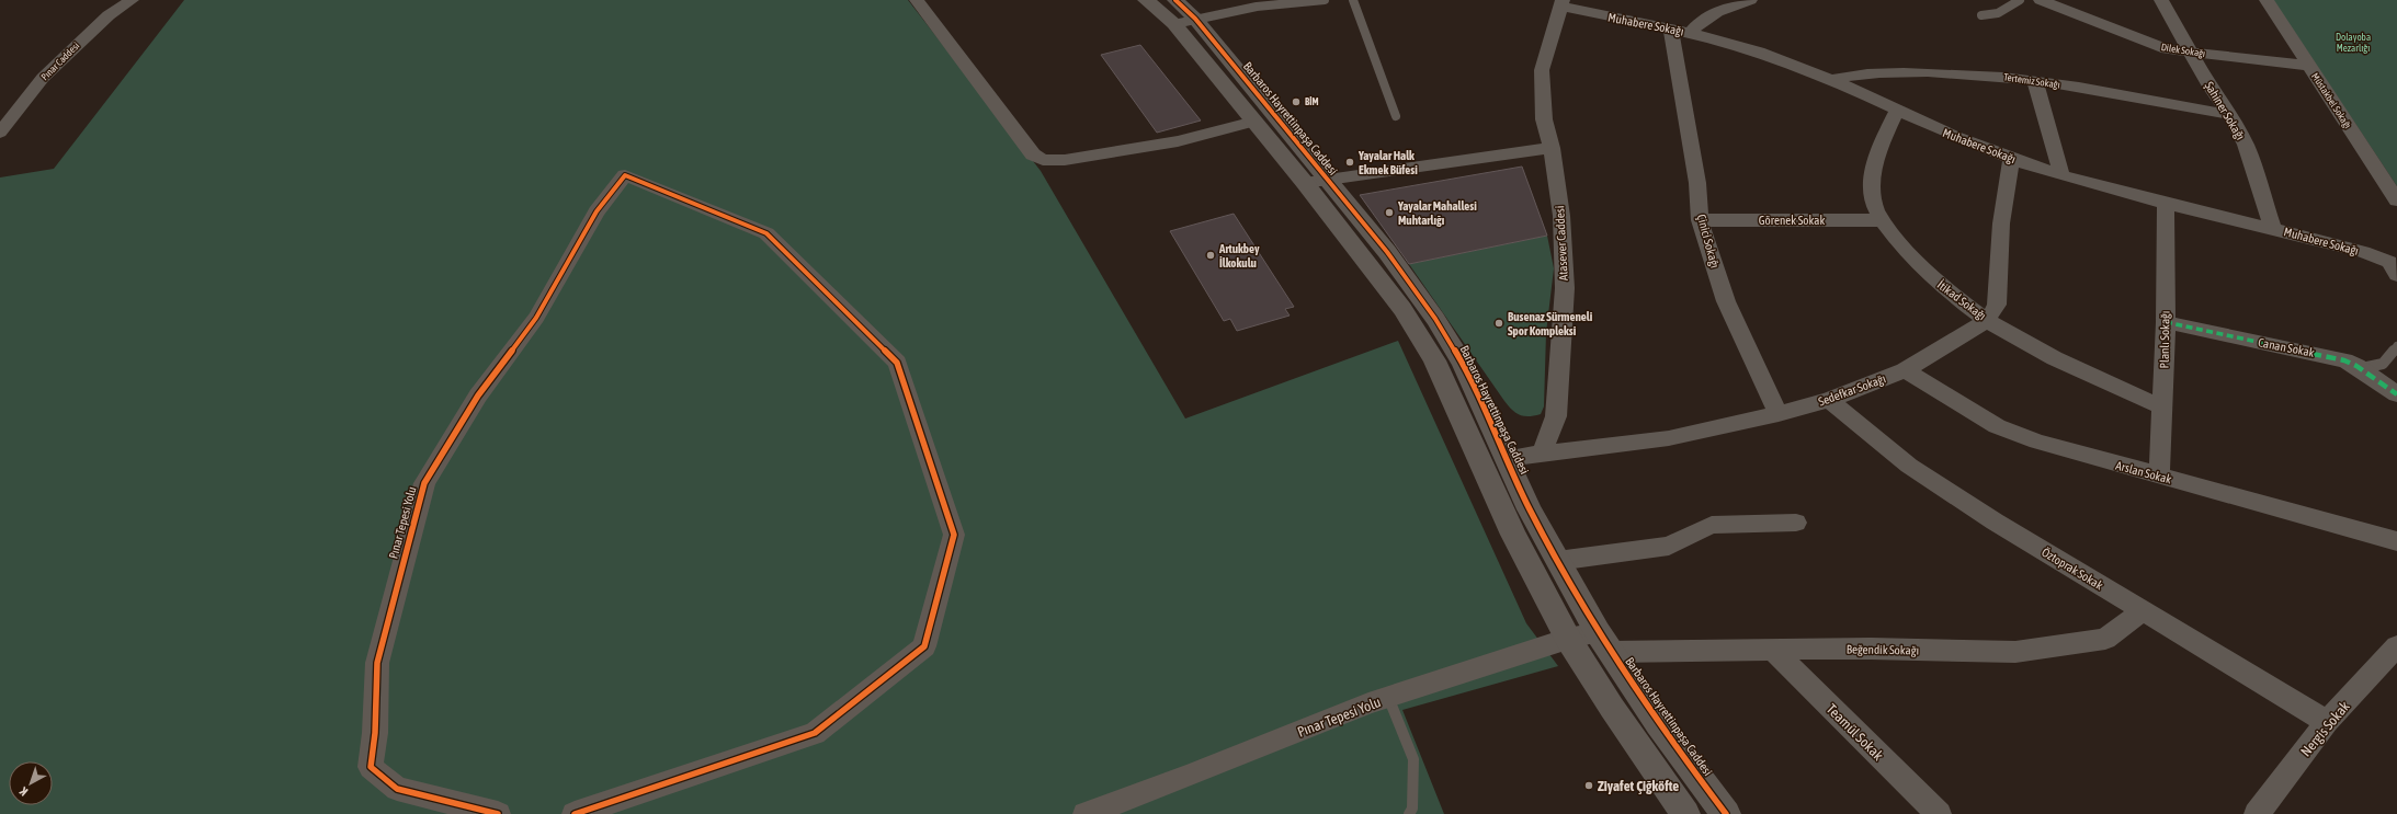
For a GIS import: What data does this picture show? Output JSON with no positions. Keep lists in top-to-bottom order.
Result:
{
  "streets": {
    "street": [
      "Muhabere Sokağı",
      "Dilek Sokağı",
      "Pınar Caddesi",
      "Tertemiz Sokağı",
      "Müstakbel Sokağı",
      "Şahiner Sokağı",
      "Barbaros Hayrettinpaşa Caddesi",
      "Görenek Sokak",
      "Çinici Sokağı",
      "Atasever Caddesi",
      "İtikad Sokağı",
      "Planlı Sokağı",
      "Canan Sokak",
      "Sedefkar Sokağı",
      "Arslan Sokak",
      "Pınar Tepesi Yolu",
      "Öztoprak Sokak",
      "Beğendik Sokağı",
      "Nergis Sokak",
      "Teamül Sokak"
    ]
  },
  "crossings": [
    ["Muhabere Sokağı", "Tertemiz Sokağı"],
    ["Muhabere Sokağı", "Şahiner Sokağı"],
    ["Muhabere Sokağı", "Çinici Sokağı"],
    ["Muhabere Sokağı", "Atasever Caddesi"],
    ["Muhabere Sokağı", "İtikad Sokağı"],
    ["Muhabere Sokağı", "Planlı Sokağı"],
    ["Dilek Sokağı", "Müstakbel Sokağı"],
    ["Dilek Sokağı", "Şahiner Sokağı"],
    ["Tertemiz Sokağı", "Şahiner Sokağı"],
    ["Barbaros Hayrettinpaşa Caddesi", "Pınar Tepesi Yolu"],
    ["Barbaros Hayrettinpaşa Caddesi", "Beğendik Sokağı"],
    ["Görenek Sokak", "Çinici Sokağı"],
    ["Görenek Sokak", "İtikad Sokağı"],
    ["Çinici Sokağı", "Sedefkar Sokağı"],
    ["Atasever Caddesi", "Sedefkar Sokağı"],
    ["İtikad Sokağı", "Planlı Sokağı"],
    ["İtikad Sokağı", "Sedefkar Sokağı"],
    ["Planlı Sokağı", "Canan Sokak"],
    ["Planlı Sokağı", "Arslan Sokak"],
    ["Sedefkar Sokağı", "Arslan Sokak"],
    ["Sedefkar Sokağı", "Öztoprak Sokak"],
    ["Pınar Tepesi Yolu", "Beğendik Sokağı"],
    ["Öztoprak Sokak", "Beğendik Sokağı"],
    ["Öztoprak Sokak", "Nergis Sokak"],
    ["Beğendik Sokağı", "Teamül Sokak"]
  ],
  "parks": ["Dolayoba Mezarlığı"],
  "places": [
    "BİM",
    "Yayalar Halk Ekmek Büfesi",
    "Yayalar Mahallesi Muhtarlığı",
    "Artukbey İlkokulu",
    "Busenaz Sürmeneli Spor Kompleksi",
    "Ziyafet Çiğköfte"
  ],
  "north": "bottom left"
}
